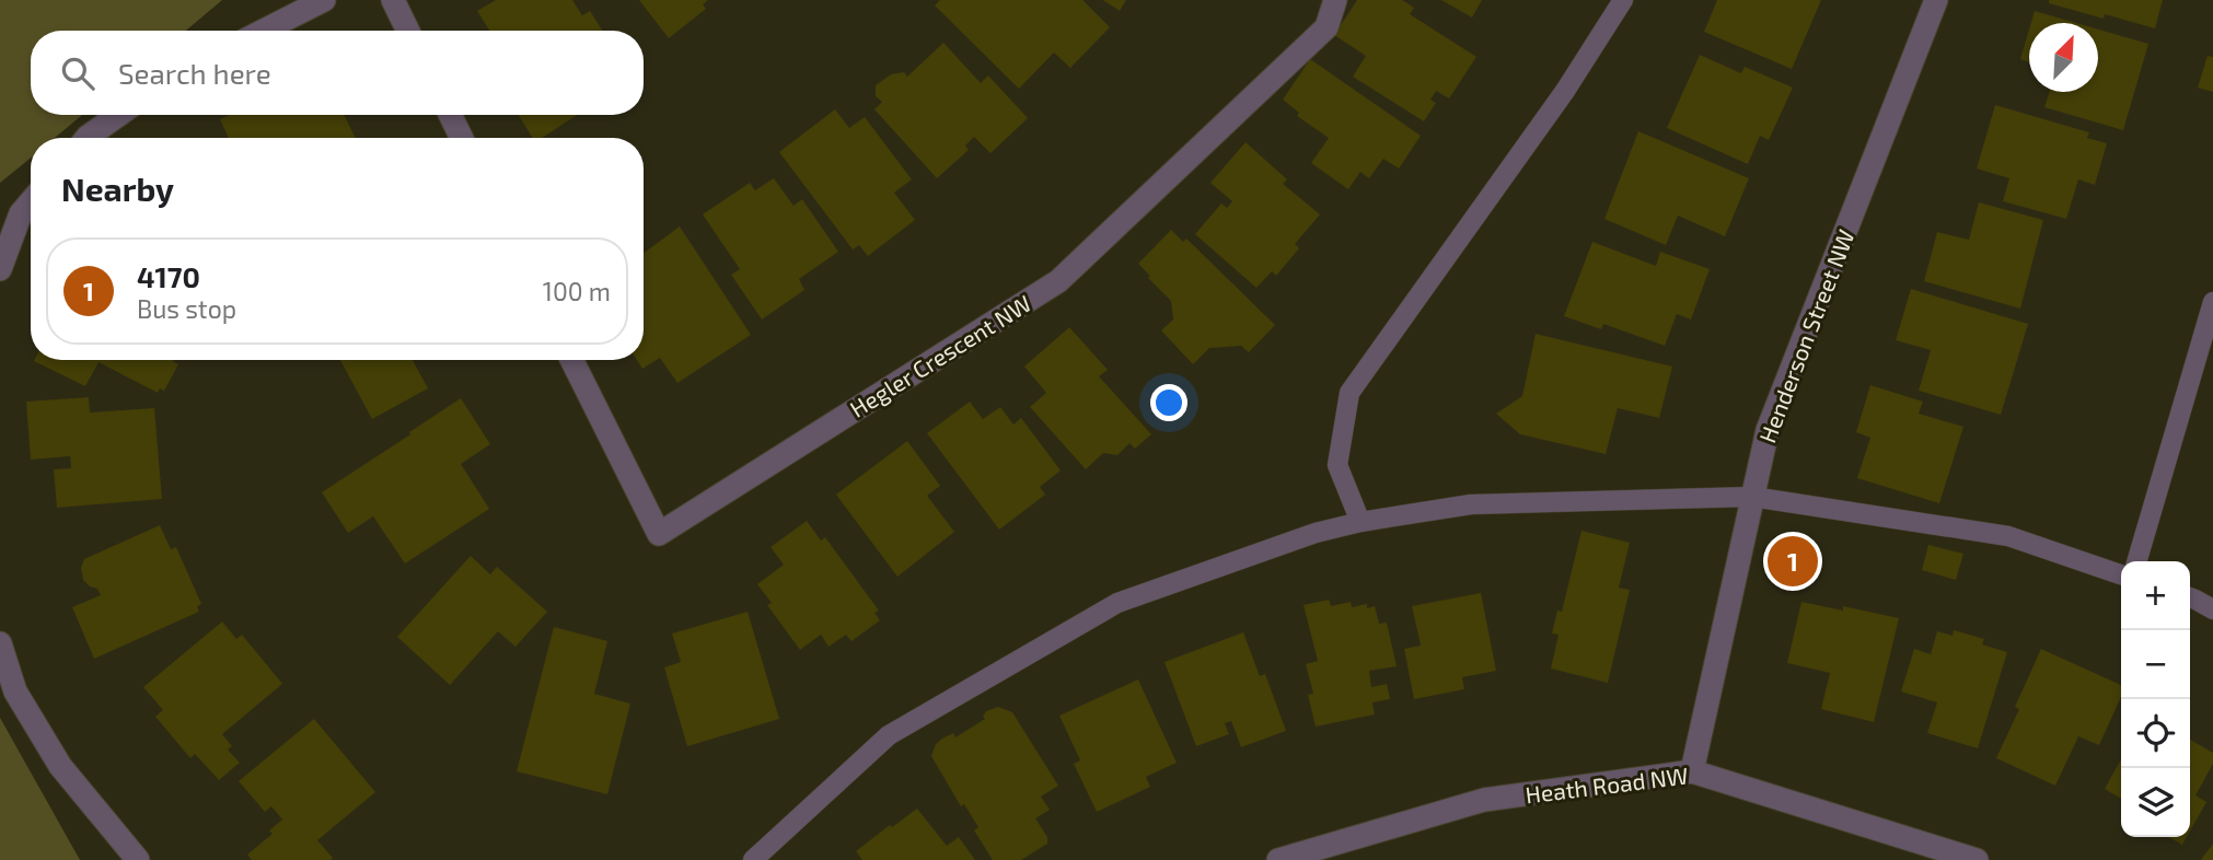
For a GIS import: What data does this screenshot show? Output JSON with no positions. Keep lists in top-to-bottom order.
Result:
{
  "streets": {
    "street": ["Henderson Street NW", "Hegler Crescent NW", "Heath Road NW"]
  },
  "crossings": [
    ["Henderson Street NW", "Heath Road NW"]
  ],
  "north": "top right",
  "page": {
    "search": "Search here",
    "heading": "Nearby",
    "list": [
      {
        "mark": "1",
        "name": "4170",
        "note": "Bus stop",
        "value": "100 m"
      }
    ],
    "pins": "1",
    "map_buttons": ["+", "−"]
  }
}
